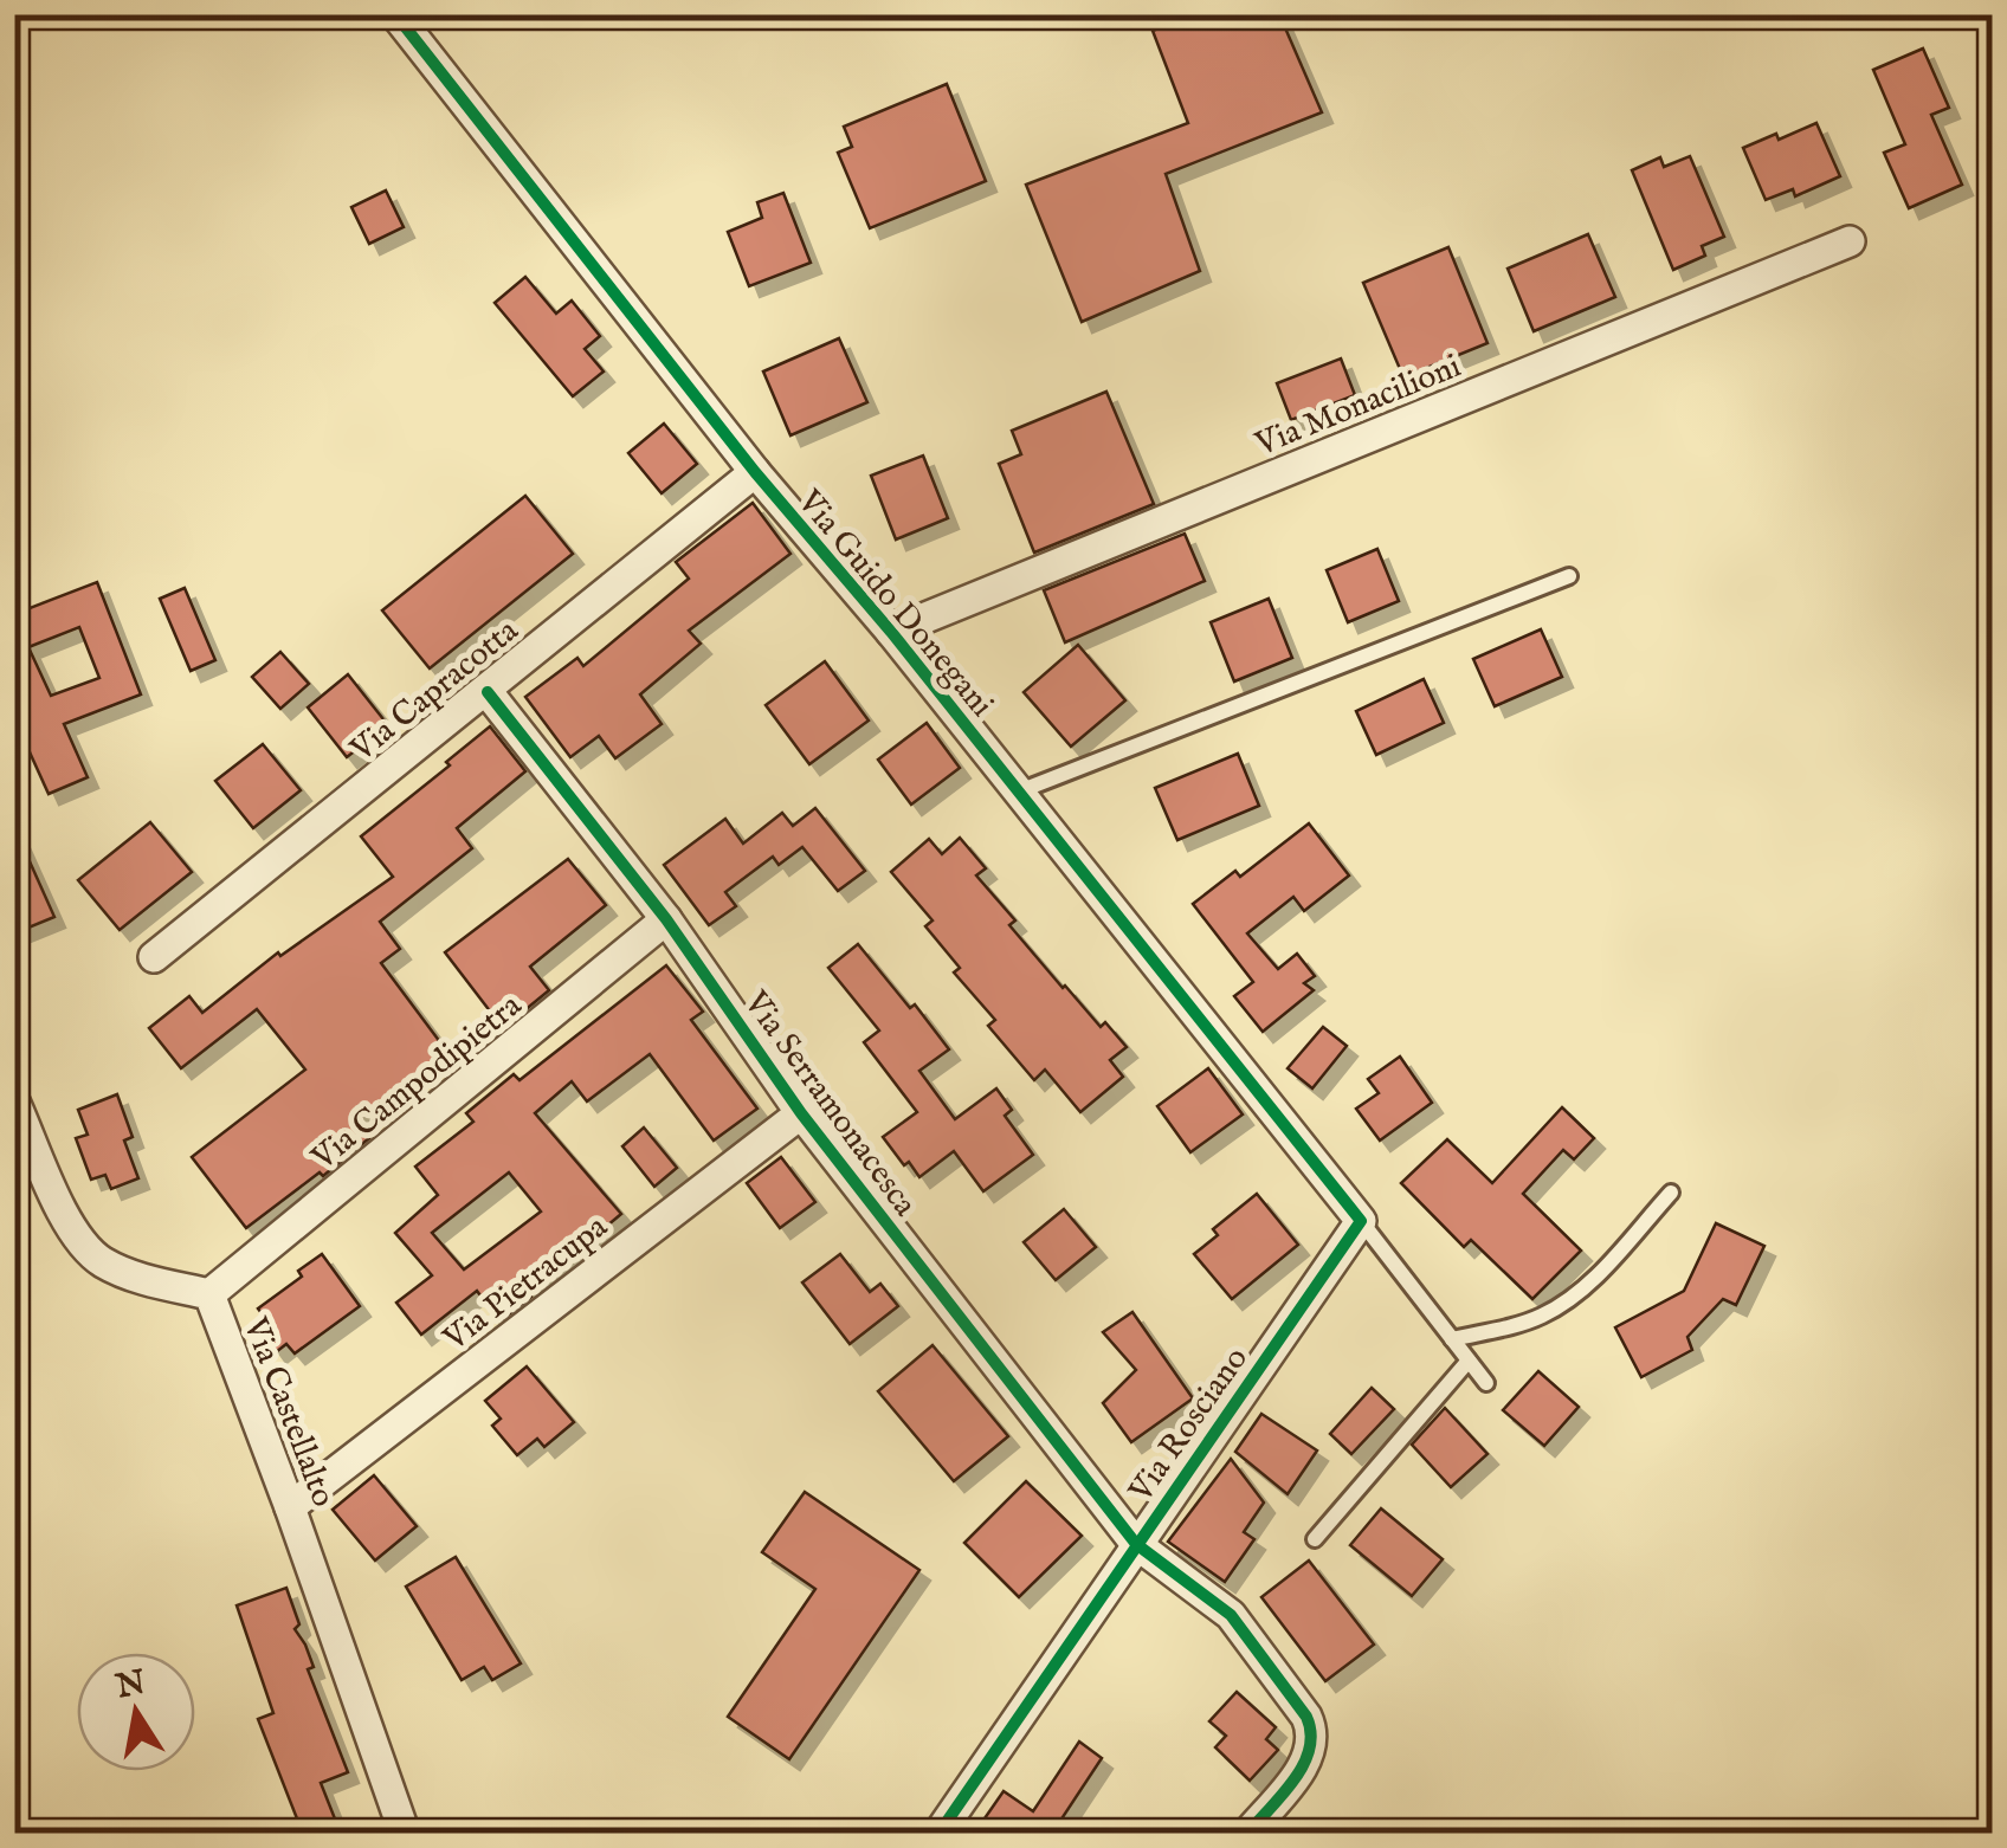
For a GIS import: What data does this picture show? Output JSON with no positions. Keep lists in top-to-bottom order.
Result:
{
  "streets": {
    "street": [
      "Via Monacilioni",
      "Via Guido Donegani",
      "Via Capracotta",
      "Via Campodipietra",
      "Via Serramonacesca",
      "Via Pietracupa",
      "Via Castellalto",
      "Via Rosciano"
    ]
  },
  "crossings": [
    ["Via Monacilioni", "Via Guido Donegani"],
    ["Via Guido Donegani", "Via Capracotta"],
    ["Via Guido Donegani", "Via Rosciano"],
    ["Via Capracotta", "Via Serramonacesca"],
    ["Via Campodipietra", "Via Serramonacesca"],
    ["Via Campodipietra", "Via Castellalto"],
    ["Via Serramonacesca", "Via Pietracupa"],
    ["Via Serramonacesca", "Via Rosciano"],
    ["Via Pietracupa", "Via Castellalto"]
  ],
  "north": "top"
}
